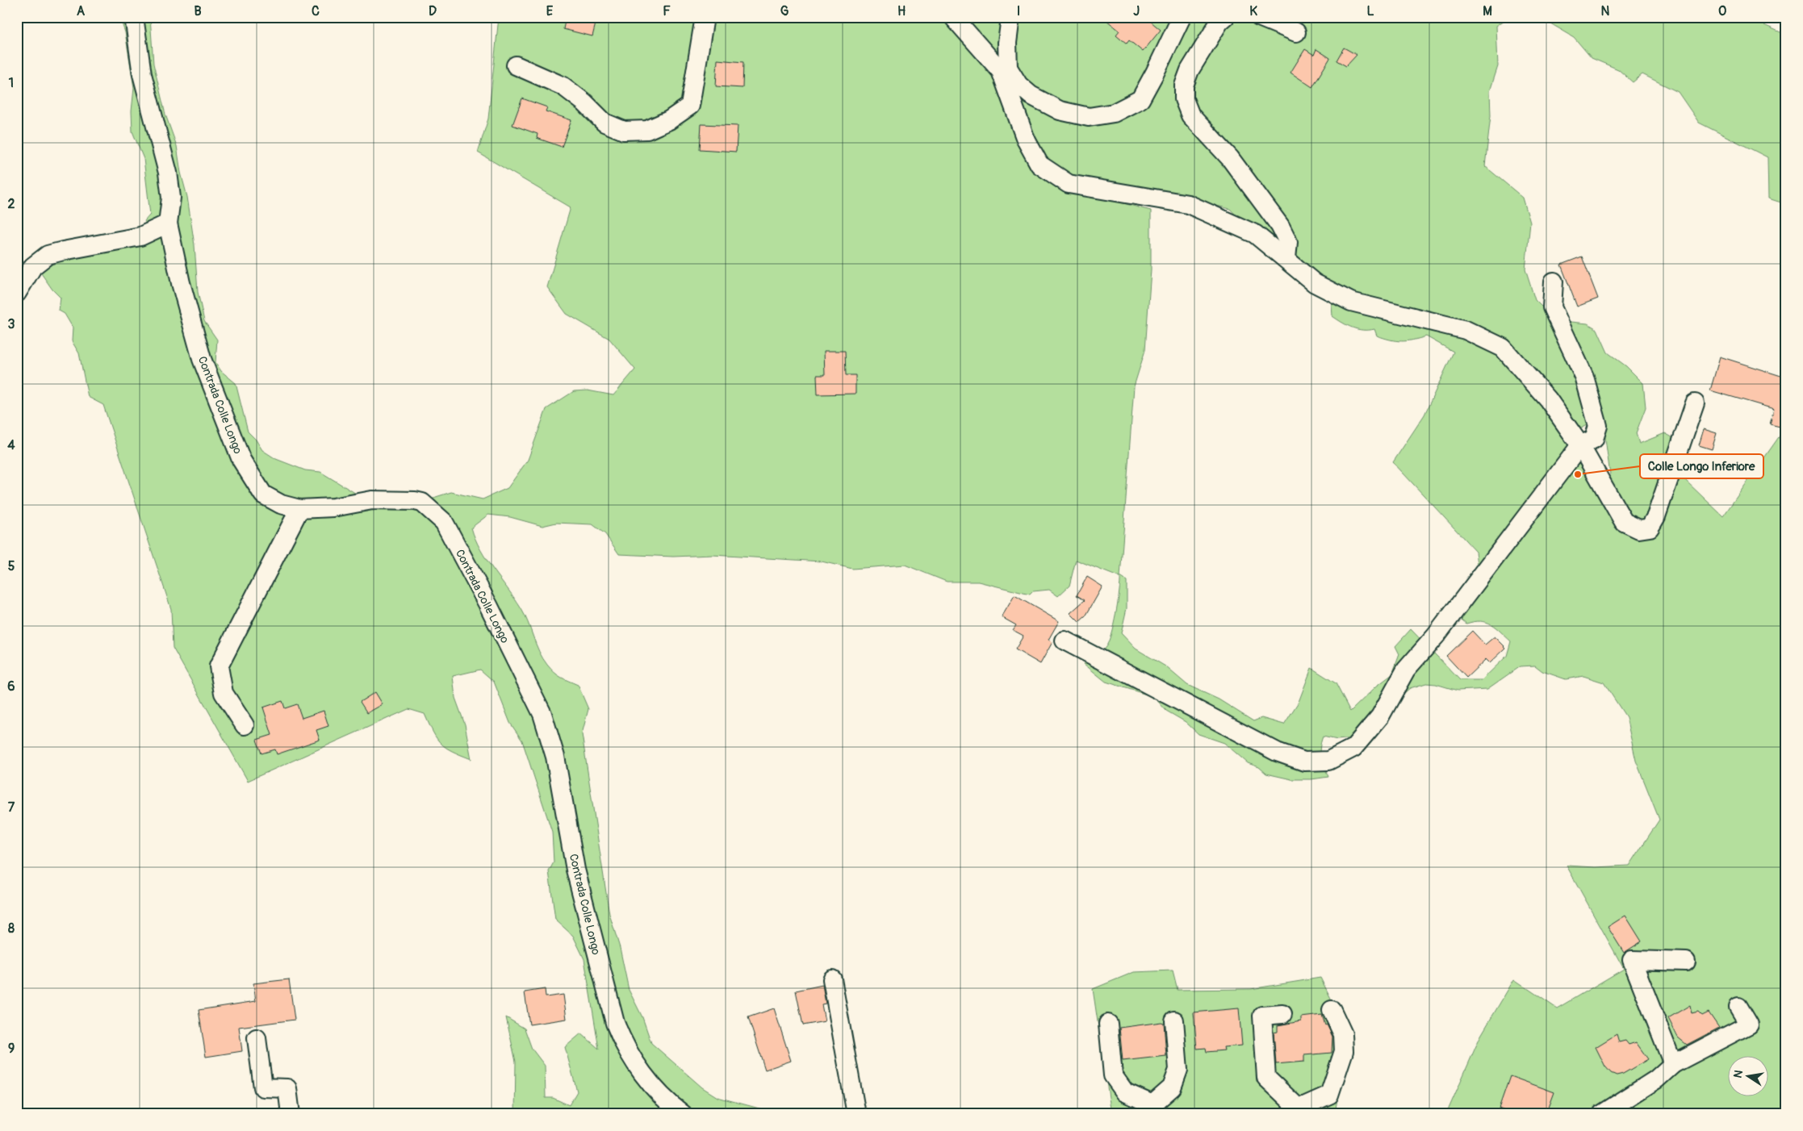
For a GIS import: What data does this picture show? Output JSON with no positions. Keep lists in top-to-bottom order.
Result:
{
  "streets": {
    "street": ["Contrada Colle Longo"]
  },
  "places": ["Colle Longo Inferiore"],
  "north": "left",
  "grid": {
    "columns": [
      "A",
      "B",
      "C",
      "D",
      "E",
      "F",
      "G",
      "H",
      "I",
      "J",
      "K",
      "L",
      "M",
      "N",
      "O"
    ],
    "rows": [
      "1",
      "2",
      "3",
      "4",
      "5",
      "6",
      "7",
      "8",
      "9"
    ]
  }
}
